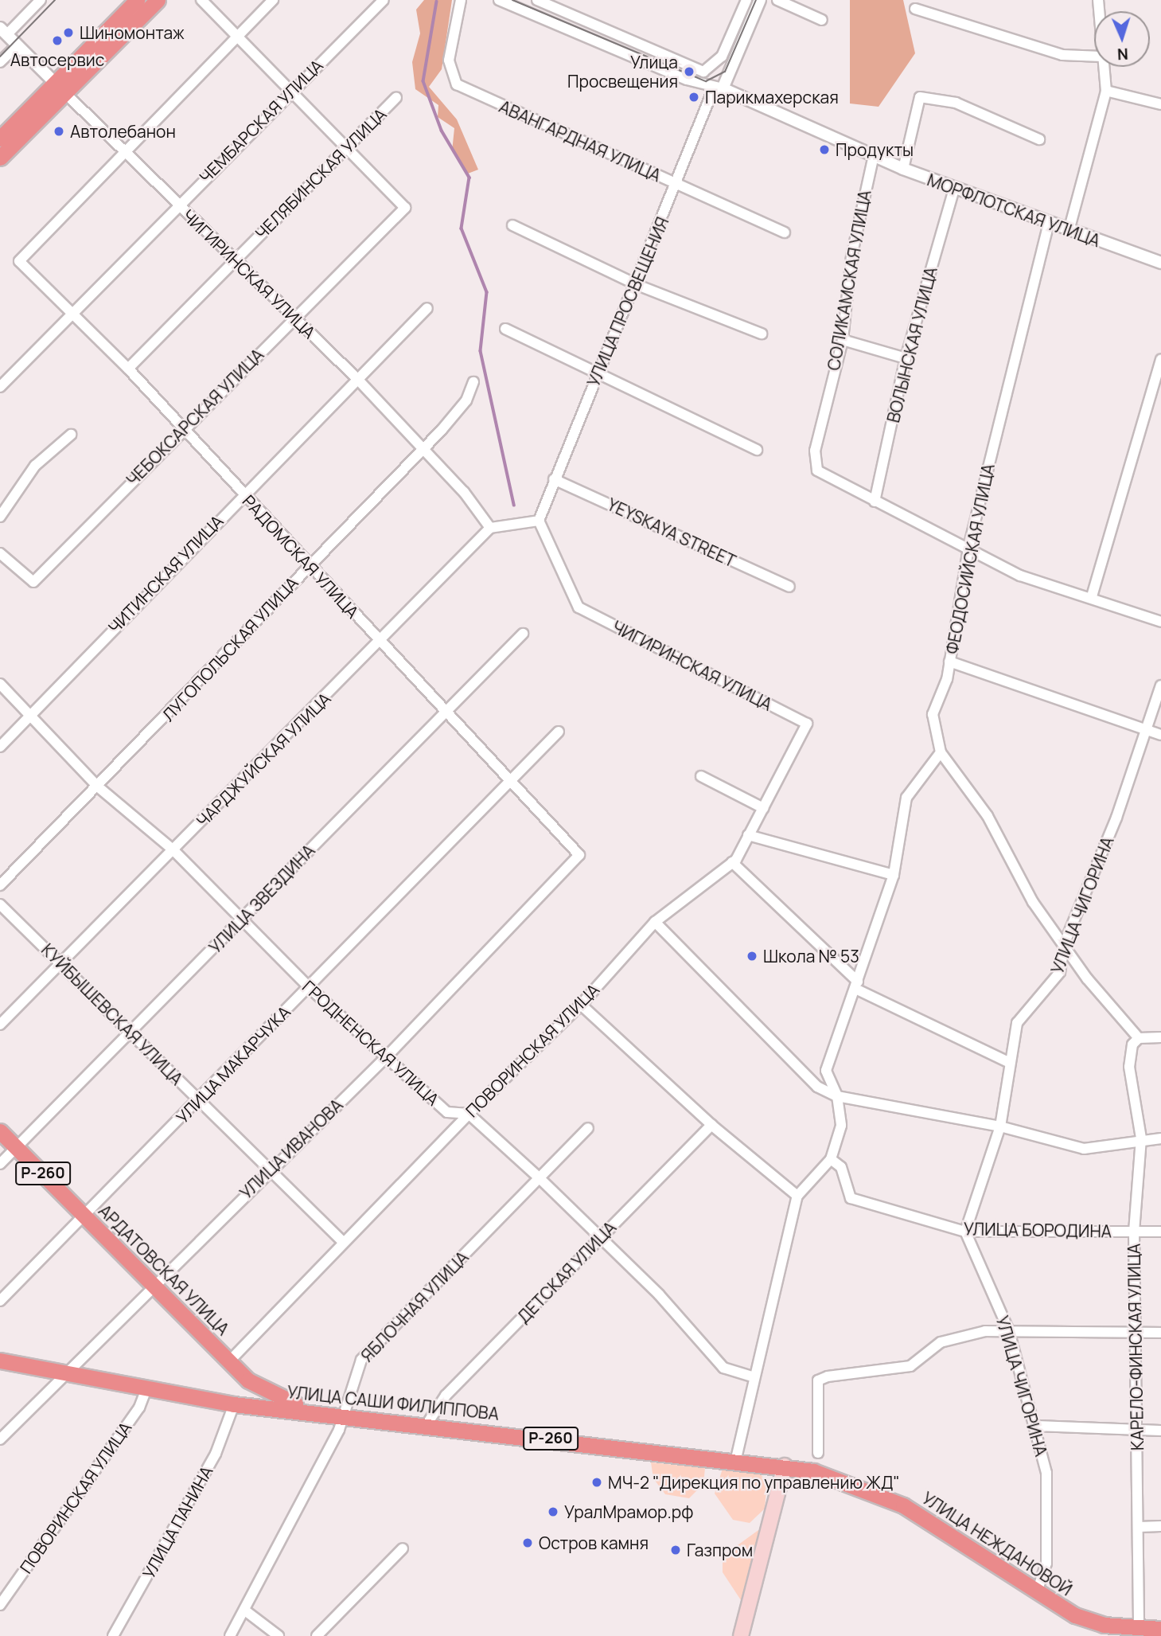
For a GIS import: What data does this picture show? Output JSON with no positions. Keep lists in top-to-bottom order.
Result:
{
  "streets": {
    "highway": [
      "Р-260",
      "АРДАТОВСКАЯ УЛИЦА",
      "УЛИЦА САШИ ФИЛИППОВА",
      "УЛИЦА НЕЖДАНОВОЙ"
    ],
    "street": [
      "ЧЕМБАРСКАЯ УЛИЦА",
      "АВАНГАРДНАЯ УЛИЦА",
      "ЧЕЛЯБИНСКАЯ УЛИЦА",
      "МОРФЛОТСКАЯ УЛИЦА",
      "ЧИГИРИНСКАЯ УЛИЦА",
      "СОЛИКАМСКАЯ УЛИЦА",
      "УЛИЦА ПРОСВЕЩЕНИЯ",
      "ВОЛЫНСКАЯ УЛИЦА",
      "ЧЕБОКСАРСКАЯ УЛИЦА",
      "YEYSKAYA STREET",
      "РАДОМСКАЯ УЛИЦА",
      "ФЕОДОСИЙСКАЯ УЛИЦА",
      "ЧИТИНСКАЯ УЛИЦА",
      "ЛУГОПОЛЬСКАЯ УЛИЦА",
      "ЧАРДЖУЙСКАЯ УЛИЦА",
      "УЛИЦА ЗВЕЗДИНА",
      "УЛИЦА ЧИГОРИНА",
      "КУЙБЫШЕВСКАЯ УЛИЦА",
      "ГРОДНЕНСКАЯ УЛИЦА",
      "ПОВОРИНСКАЯ УЛИЦА",
      "УЛИЦА МАКАРЧУКА",
      "УЛИЦА ИВАНОВА",
      "УЛИЦА БОРОДИНА",
      "ДЕТСКАЯ УЛИЦА",
      "ЯБЛОЧНАЯ УЛИЦА",
      "КАРЕЛО-ФИНСКАЯ УЛИЦА",
      "УЛИЦА ПАНИНА"
    ]
  },
  "crossings": [
    ["ЧЕМБАРСКАЯ УЛИЦА", "ЧИГИРИНСКАЯ УЛИЦА"],
    ["ЧЕМБАРСКАЯ УЛИЦА", "РАДОМСКАЯ УЛИЦА"],
    ["АВАНГАРДНАЯ УЛИЦА", "УЛИЦА ПРОСВЕЩЕНИЯ"],
    ["ЧЕЛЯБИНСКАЯ УЛИЦА", "ЧИГИРИНСКАЯ УЛИЦА"],
    ["ЧЕЛЯБИНСКАЯ УЛИЦА", "ЧЕБОКСАРСКАЯ УЛИЦА"],
    ["ЧЕЛЯБИНСКАЯ УЛИЦА", "РАДОМСКАЯ УЛИЦА"],
    ["МОРФЛОТСКАЯ УЛИЦА", "СОЛИКАМСКАЯ УЛИЦА"],
    ["МОРФЛОТСКАЯ УЛИЦА", "УЛИЦА ПРОСВЕЩЕНИЯ"],
    ["МОРФЛОТСКАЯ УЛИЦА", "ВОЛЫНСКАЯ УЛИЦА"],
    ["МОРФЛОТСКАЯ УЛИЦА", "ФЕОДОСИЙСКАЯ УЛИЦА"],
    ["ЧИГИРИНСКАЯ УЛИЦА", "УЛИЦА ПРОСВЕЩЕНИЯ"],
    ["ЧИГИРИНСКАЯ УЛИЦА", "ЧЕБОКСАРСКАЯ УЛИЦА"],
    ["ЧИГИРИНСКАЯ УЛИЦА", "РАДОМСКАЯ УЛИЦА"],
    ["ЧИГИРИНСКАЯ УЛИЦА", "ЧИТИНСКАЯ УЛИЦА"],
    ["ЧИГИРИНСКАЯ УЛИЦА", "ЛУГОПОЛЬСКАЯ УЛИЦА"],
    ["ЧИГИРИНСКАЯ УЛИЦА", "ЧАРДЖУЙСКАЯ УЛИЦА"],
    ["ЧИГИРИНСКАЯ УЛИЦА", "ПОВОРИНСКАЯ УЛИЦА"],
    ["СОЛИКАМСКАЯ УЛИЦА", "ВОЛЫНСКАЯ УЛИЦА"],
    ["УЛИЦА ПРОСВЕЩЕНИЯ", "YEYSKAYA STREET"],
    ["ЧЕБОКСАРСКАЯ УЛИЦА", "РАДОМСКАЯ УЛИЦА"],
    ["РАДОМСКАЯ УЛИЦА", "ЧИТИНСКАЯ УЛИЦА"],
    ["РАДОМСКАЯ УЛИЦА", "ЛУГОПОЛЬСКАЯ УЛИЦА"],
    ["РАДОМСКАЯ УЛИЦА", "ЧАРДЖУЙСКАЯ УЛИЦА"],
    ["РАДОМСКАЯ УЛИЦА", "УЛИЦА ЗВЕЗДИНА"],
    ["РАДОМСКАЯ УЛИЦА", "УЛИЦА МАКАРЧУКА"],
    ["РАДОМСКАЯ УЛИЦА", "УЛИЦА ИВАНОВА"],
    ["ЧИТИНСКАЯ УЛИЦА", "ГРОДНЕНСКАЯ УЛИЦА"],
    ["ЛУГОПОЛЬСКАЯ УЛИЦА", "ГРОДНЕНСКАЯ УЛИЦА"],
    ["ЧАРДЖУЙСКАЯ УЛИЦА", "КУЙБЫШЕВСКАЯ УЛИЦА"],
    ["ЧАРДЖУЙСКАЯ УЛИЦА", "ГРОДНЕНСКАЯ УЛИЦА"],
    ["УЛИЦА ЗВЕЗДИНА", "КУЙБЫШЕВСКАЯ УЛИЦА"],
    ["УЛИЦА ЗВЕЗДИНА", "ГРОДНЕНСКАЯ УЛИЦА"],
    ["УЛИЦА ЗВЕЗДИНА", "АРДАТОВСКАЯ УЛИЦА"],
    ["УЛИЦА ЧИГОРИНА", "УЛИЦА БОРОДИНА"],
    ["УЛИЦА ЧИГОРИНА", "УЛИЦА НЕЖДАНОВОЙ"],
    ["КУЙБЫШЕВСКАЯ УЛИЦА", "ПОВОРИНСКАЯ УЛИЦА"],
    ["КУЙБЫШЕВСКАЯ УЛИЦА", "УЛИЦА МАКАРЧУКА"],
    ["КУЙБЫШЕВСКАЯ УЛИЦА", "УЛИЦА ИВАНОВА"],
    ["ГРОДНЕНСКАЯ УЛИЦА", "ПОВОРИНСКАЯ УЛИЦА"],
    ["ГРОДНЕНСКАЯ УЛИЦА", "УЛИЦА МАКАРЧУКА"],
    ["ГРОДНЕНСКАЯ УЛИЦА", "УЛИЦА ИВАНОВА"],
    ["ГРОДНЕНСКАЯ УЛИЦА", "ДЕТСКАЯ УЛИЦА"],
    ["ГРОДНЕНСКАЯ УЛИЦА", "ЯБЛОЧНАЯ УЛИЦА"],
    ["ПОВОРИНСКАЯ УЛИЦА", "АРДАТОВСКАЯ УЛИЦА"],
    ["ПОВОРИНСКАЯ УЛИЦА", "УЛИЦА САШИ ФИЛИППОВА"],
    ["УЛИЦА МАКАРЧУКА", "АРДАТОВСКАЯ УЛИЦА"],
    ["УЛИЦА ИВАНОВА", "АРДАТОВСКАЯ УЛИЦА"],
    ["УЛИЦА ИВАНОВА", "УЛИЦА САШИ ФИЛИППОВА"],
    ["УЛИЦА БОРОДИНА", "КАРЕЛО-ФИНСКАЯ УЛИЦА"],
    ["АРДАТОВСКАЯ УЛИЦА", "УЛИЦА САШИ ФИЛИППОВА"],
    ["ДЕТСКАЯ УЛИЦА", "УЛИЦА САШИ ФИЛИППОВА"],
    ["ЯБЛОЧНАЯ УЛИЦА", "УЛИЦА САШИ ФИЛИППОВА"],
    ["КАРЕЛО-ФИНСКАЯ УЛИЦА", "УЛИЦА НЕЖДАНОВОЙ"],
    ["УЛИЦА САШИ ФИЛИППОВА", "УЛИЦА ПАНИНА"],
    ["УЛИЦА САШИ ФИЛИППОВА", "УЛИЦА НЕЖДАНОВОЙ"]
  ],
  "places": [
    "Шиномонтаж",
    "Автосервис",
    "Улица Просвещения",
    "Парикмахерская",
    "Автолебанон",
    "Продукты",
    "Школа № 53",
    "МЧ-2 \"Дирекция по управлению ЖД\"",
    "УралМрамор.рф",
    "Остров камня",
    "Газпром"
  ],
  "north": "bottom"
}
